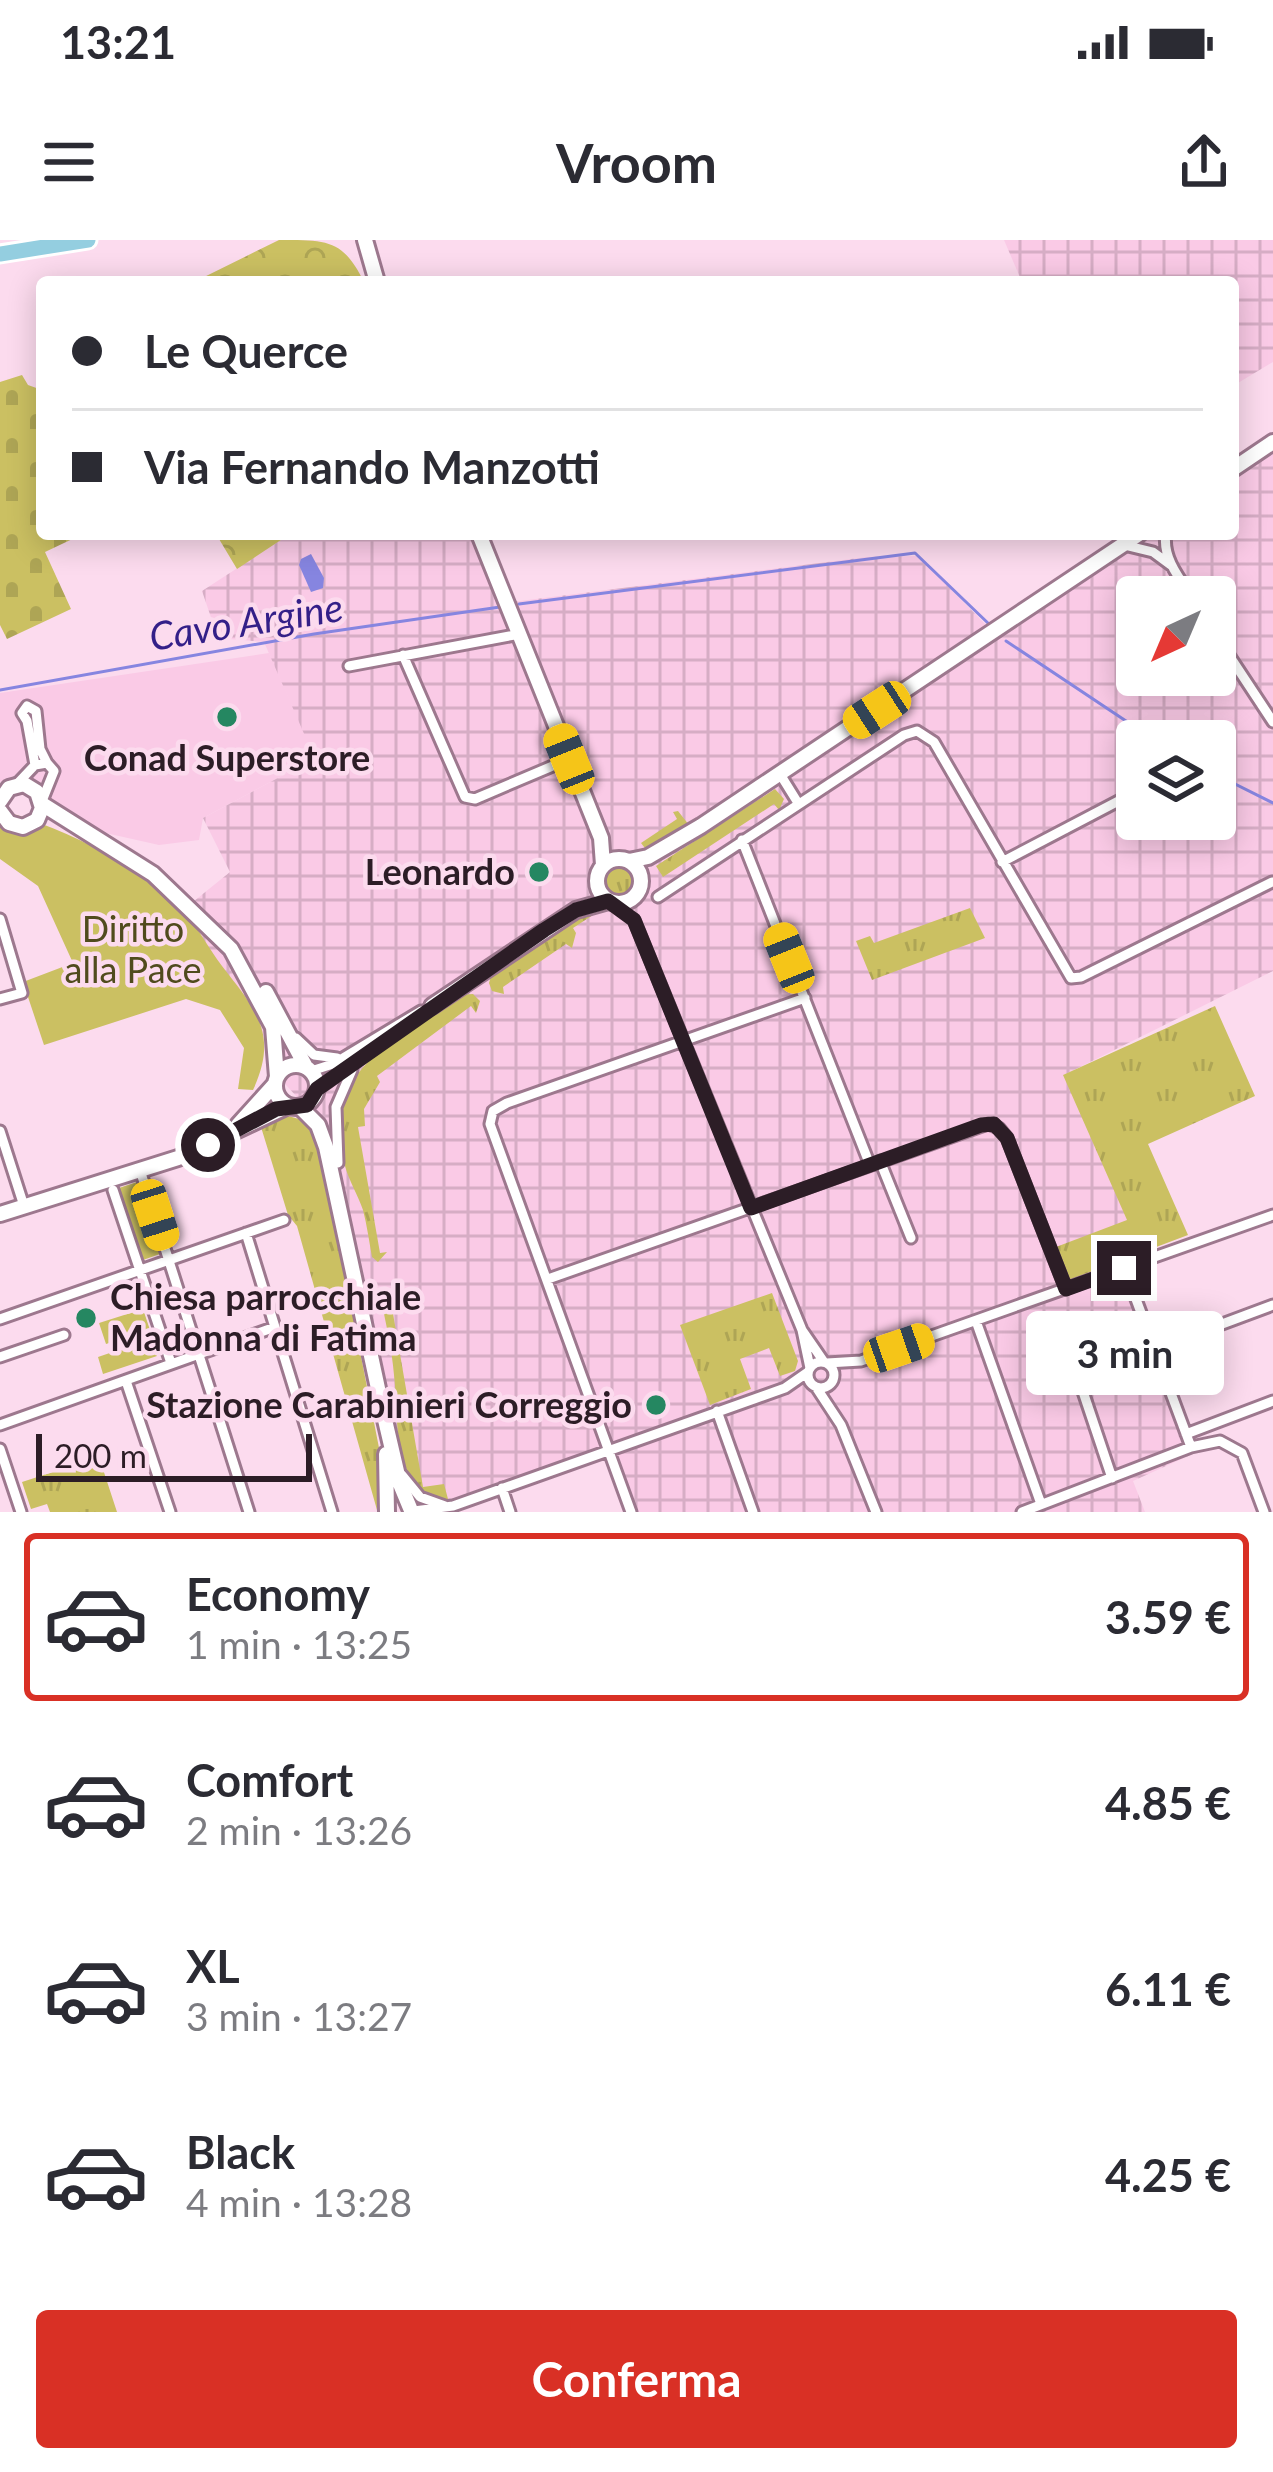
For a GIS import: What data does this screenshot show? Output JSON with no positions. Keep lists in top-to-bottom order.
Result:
{
  "water": ["Cavo Argine"],
  "parks": ["Diritto alla Pace"],
  "places": [
    "Conad Superstore",
    "Leonardo",
    "Chiesa parrocchiale Madonna di Fatima",
    "Stazione Carabinieri Correggio"
  ],
  "scale_bar": "200 m",
  "north": "bottom left",
  "page": {
    "status": "13:21",
    "header": "Vroom",
    "banner": ["Le Querce", "Via Fernando Manzotti"],
    "bubble": "3 min",
    "scale": "200 m",
    "list": [
      {
        "name": "Economy",
        "note": "1 min · 13:25",
        "value": "3.59 €"
      },
      {
        "name": "Comfort",
        "note": "2 min · 13:26",
        "value": "4.85 €"
      },
      {
        "name": "XL",
        "note": "3 min · 13:27",
        "value": "6.11 €"
      },
      {
        "name": "Black",
        "note": "4 min · 13:28",
        "value": "4.25 €"
      }
    ],
    "buttons": "Conferma"
  }
}
